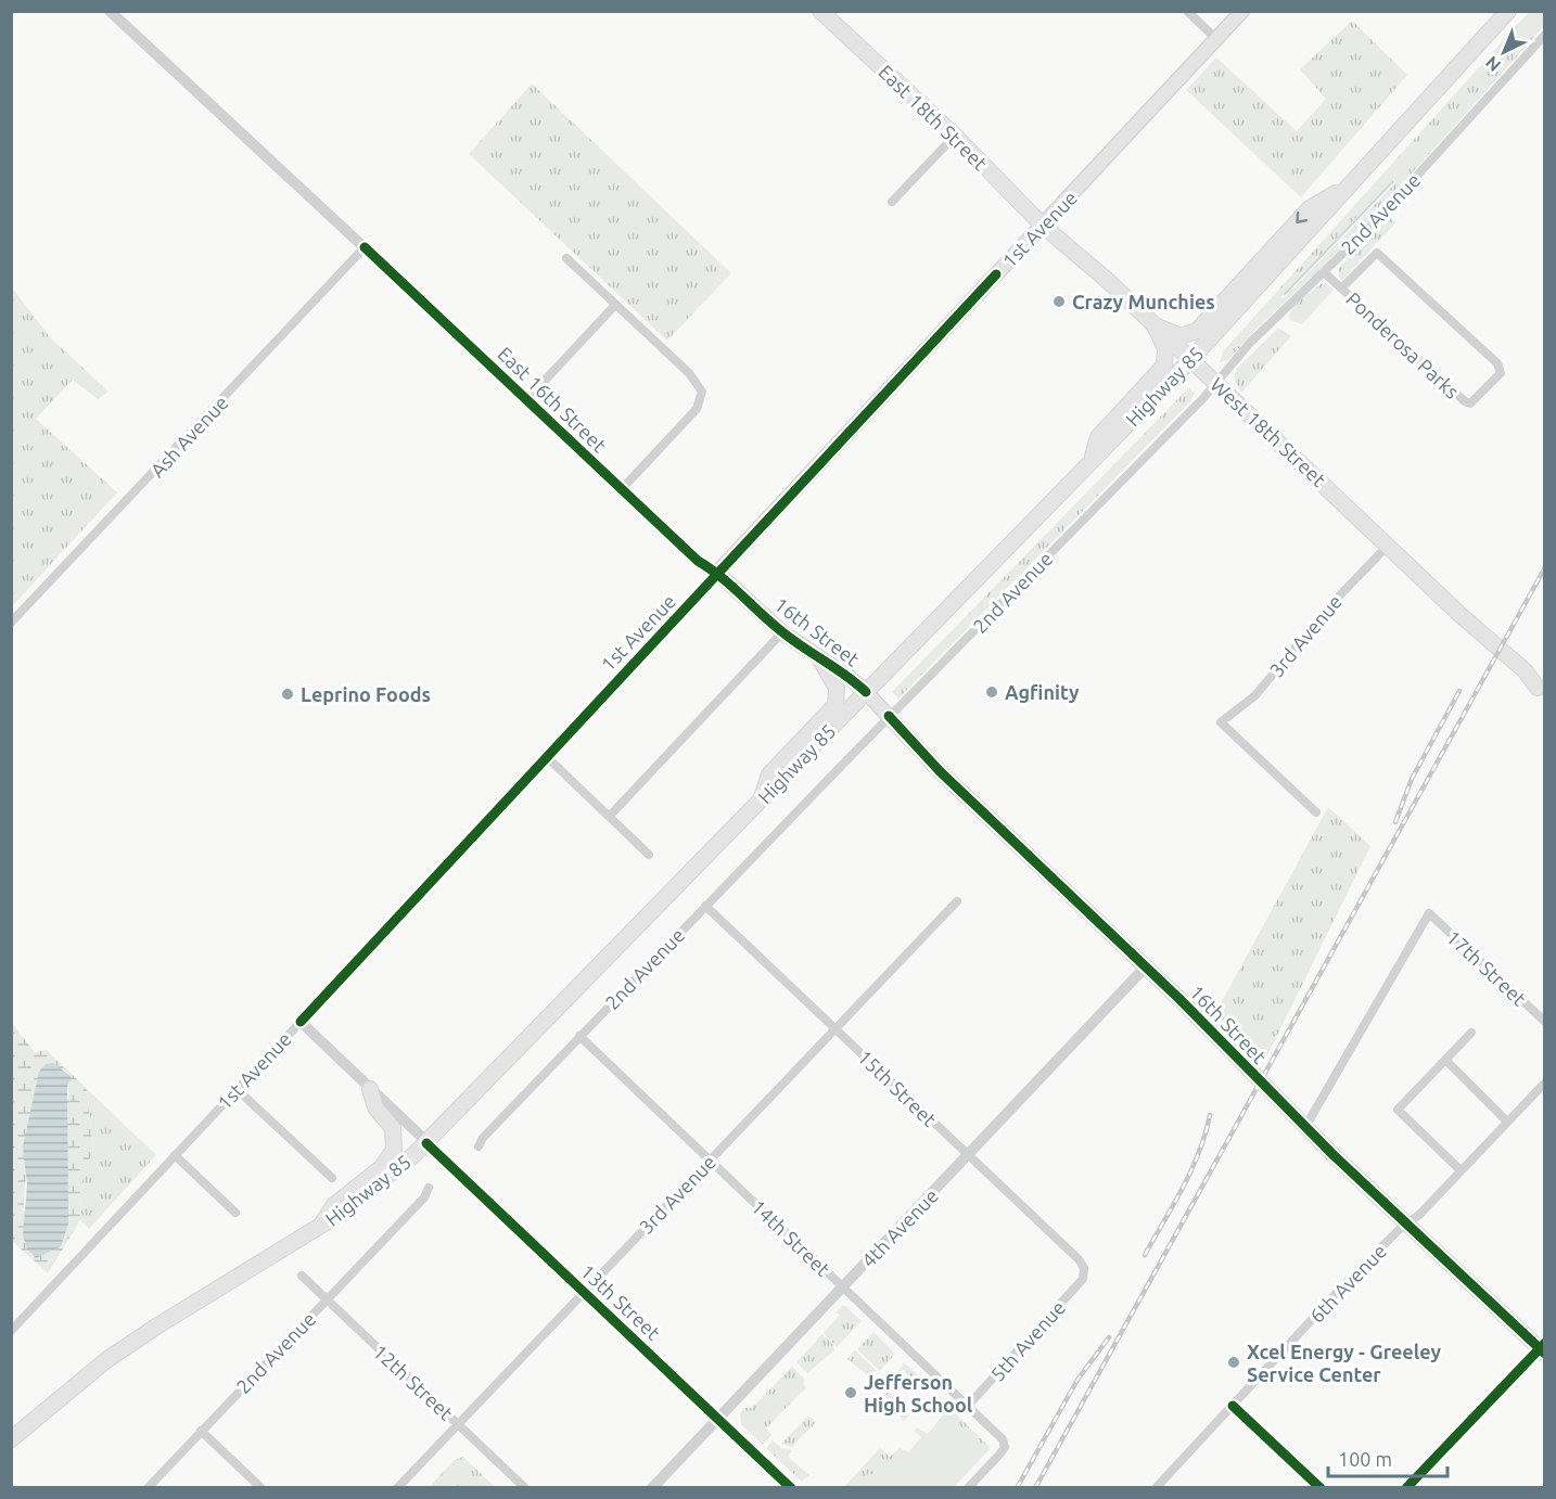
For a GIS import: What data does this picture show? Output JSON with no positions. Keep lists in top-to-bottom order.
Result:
{
  "streets": {
    "main road": [
      "East 18th Street",
      "1st Avenue",
      "Highway 85",
      "West 18th Street",
      "16th Street"
    ],
    "street": [
      "2nd Avenue",
      "Ponderosa Parks",
      "East 16th Street",
      "Ash Avenue",
      "3rd Avenue",
      "17th Street",
      "15th Street",
      "4th Avenue",
      "14th Street",
      "6th Avenue",
      "13th Street",
      "5th Avenue",
      "12th Street"
    ]
  },
  "crossings": [
    ["East 18th Street", "1st Avenue"],
    ["East 18th Street", "West 18th Street"],
    ["2nd Avenue", "Ponderosa Parks"],
    ["2nd Avenue", "West 18th Street"],
    ["2nd Avenue", "16th Street"],
    ["2nd Avenue", "15th Street"],
    ["2nd Avenue", "14th Street"],
    ["2nd Avenue", "12th Street"],
    ["1st Avenue", "East 16th Street"],
    ["1st Avenue", "West 18th Street"],
    ["1st Avenue", "16th Street"],
    ["1st Avenue", "13th Street"],
    ["Highway 85", "West 18th Street"],
    ["Highway 85", "16th Street"],
    ["Highway 85", "13th Street"],
    ["East 16th Street", "Ash Avenue"],
    ["East 16th Street", "16th Street"],
    ["West 18th Street", "3rd Avenue"],
    ["16th Street", "17th Street"],
    ["16th Street", "4th Avenue"],
    ["16th Street", "6th Avenue"],
    ["3rd Avenue", "15th Street"],
    ["3rd Avenue", "14th Street"],
    ["3rd Avenue", "13th Street"],
    ["3rd Avenue", "12th Street"],
    ["15th Street", "4th Avenue"],
    ["15th Street", "5th Avenue"],
    ["4th Avenue", "14th Street"],
    ["4th Avenue", "13th Street"],
    ["14th Street", "5th Avenue"]
  ],
  "places": [
    "Crazy Munchies",
    "Agfinity",
    "Leprino Foods",
    "Xcel Energy - Greeley Service Center",
    "Jefferson High School"
  ],
  "scale_bar": "100 m",
  "north": "bottom left"
}
